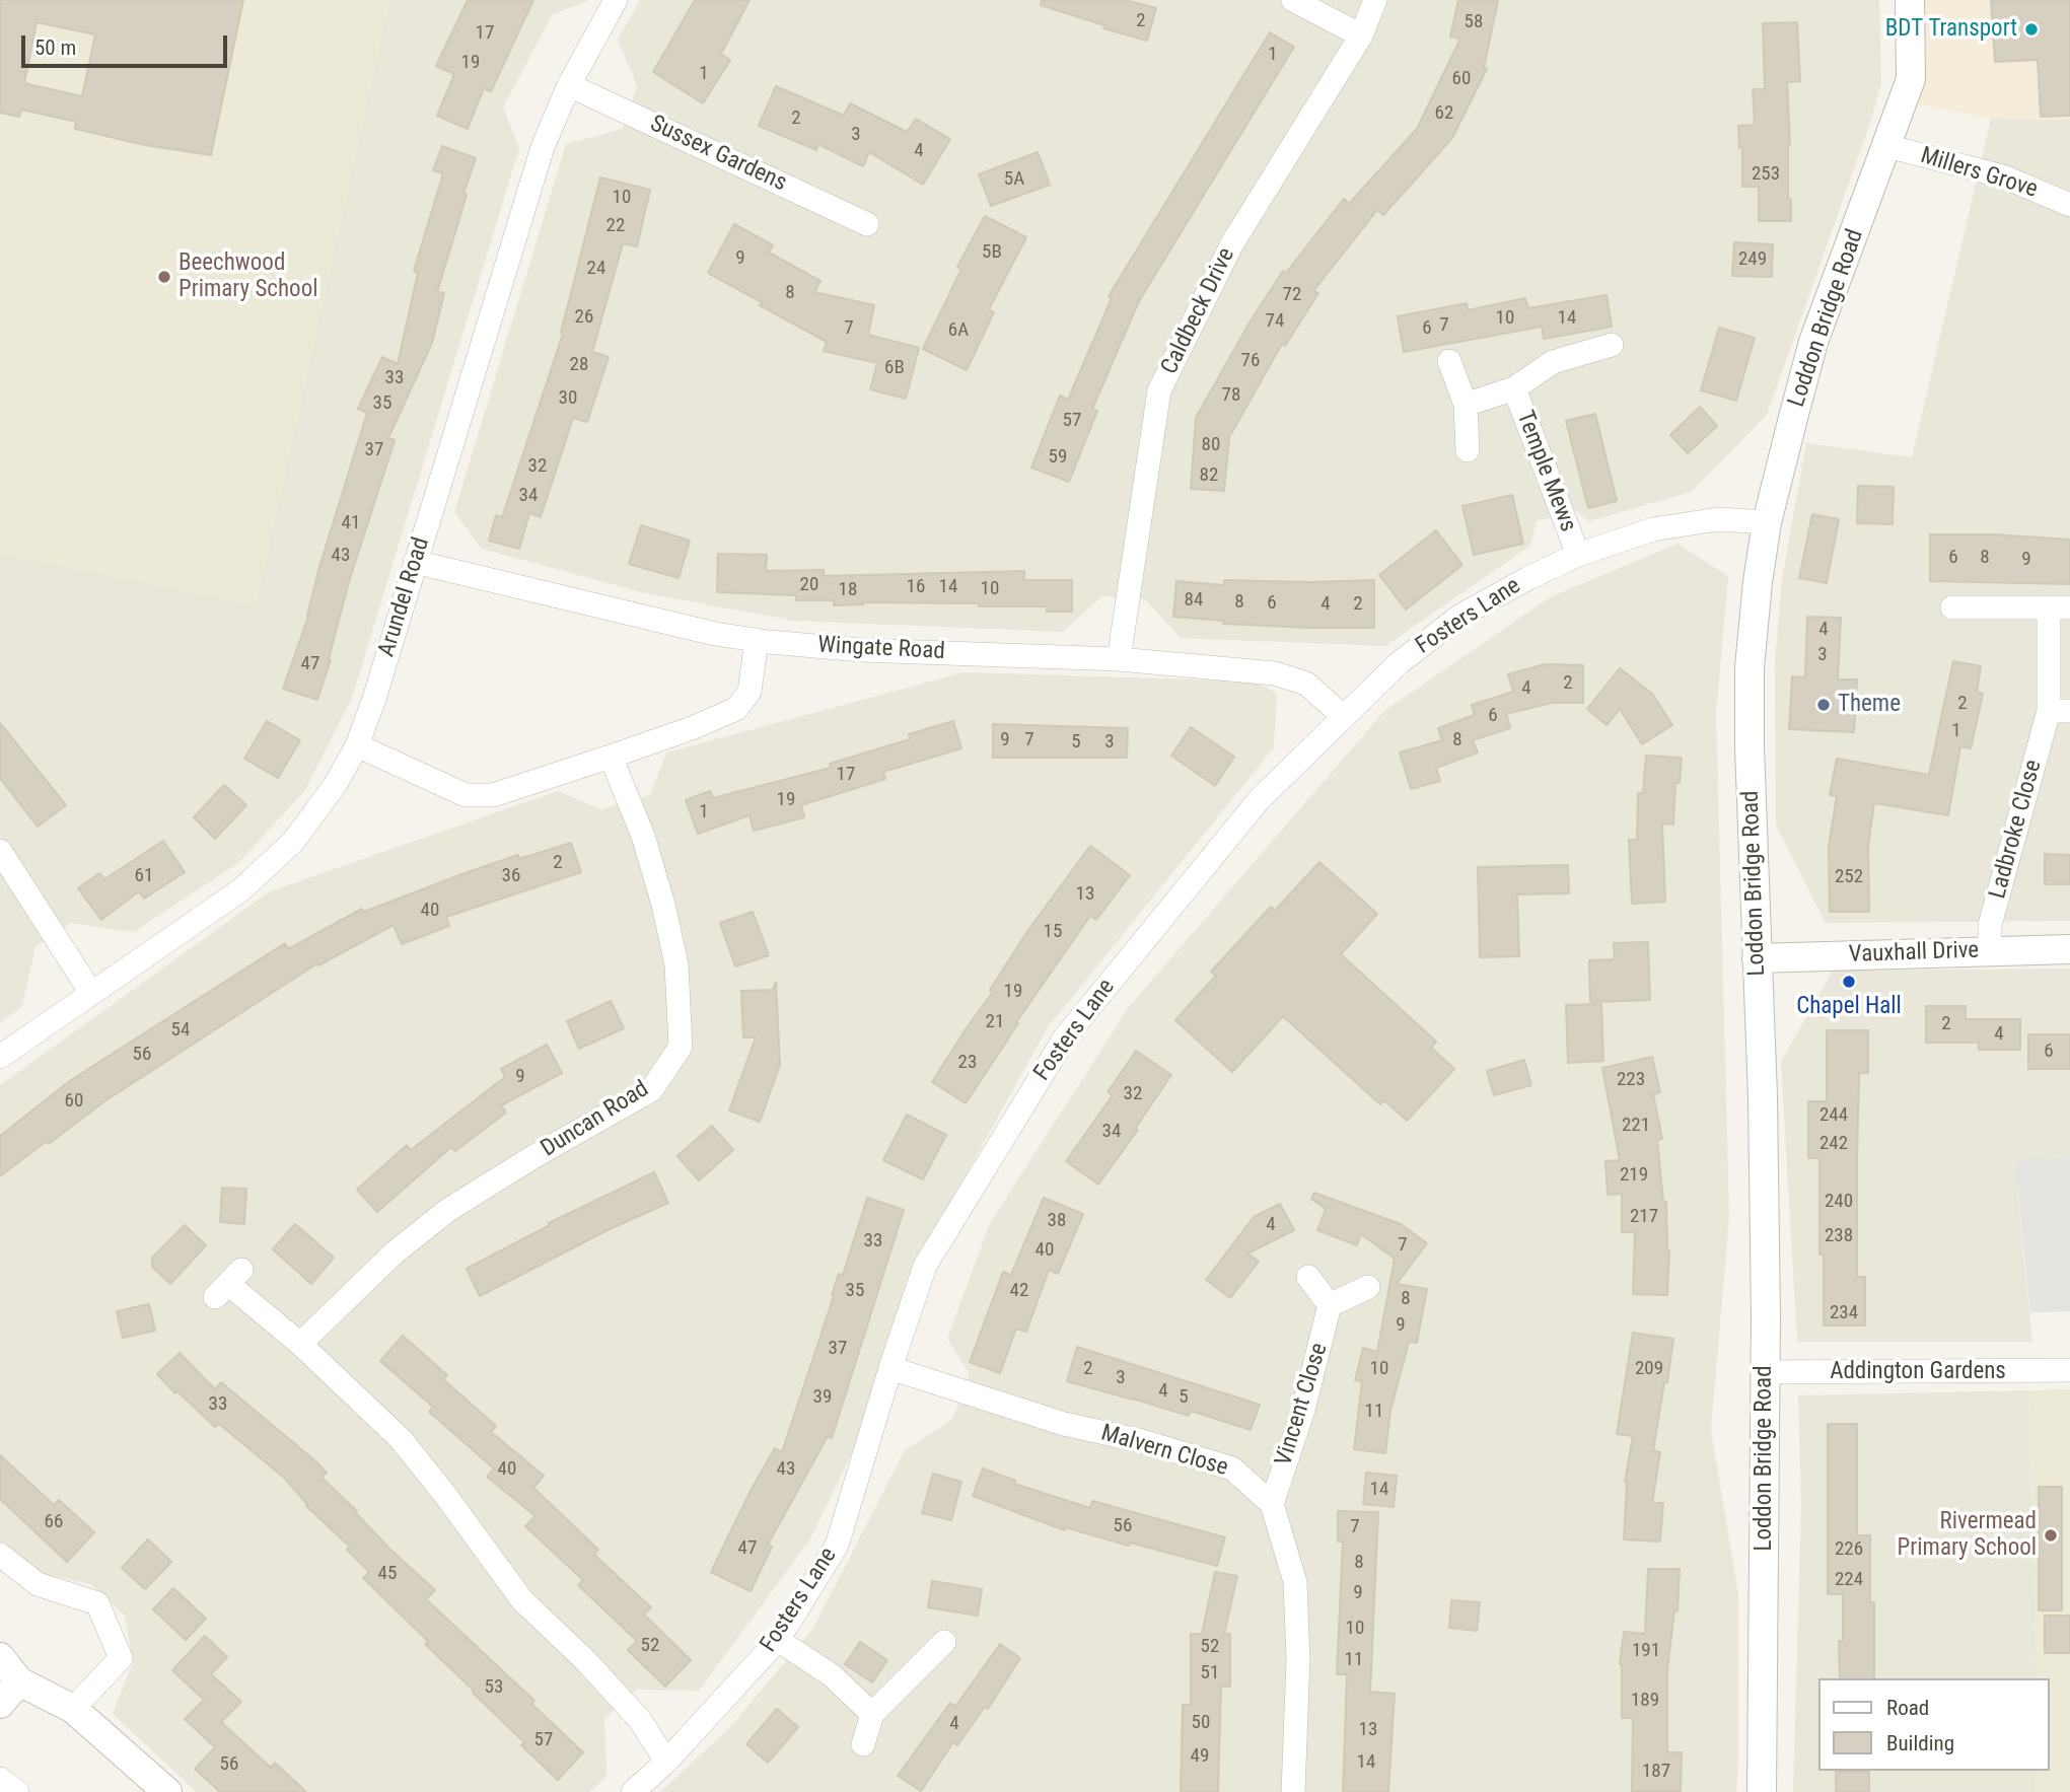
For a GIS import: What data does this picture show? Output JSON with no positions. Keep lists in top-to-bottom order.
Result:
{
  "streets": {
    "street": [
      "Sussex Gardens",
      "Millers Grove",
      "Caldbeck Drive",
      "Loddon Bridge Road",
      "Temple Mews",
      "Arundel Road",
      "Fosters Lane",
      "Wingate Road",
      "Ladbroke Close",
      "Vauxhall Drive",
      "Duncan Road",
      "Addington Gardens",
      "Vincent Close",
      "Malvern Close"
    ]
  },
  "crossings": [
    ["Sussex Gardens", "Arundel Road"],
    ["Millers Grove", "Loddon Bridge Road"],
    ["Caldbeck Drive", "Wingate Road"],
    ["Loddon Bridge Road", "Fosters Lane"],
    ["Loddon Bridge Road", "Vauxhall Drive"],
    ["Loddon Bridge Road", "Addington Gardens"],
    ["Temple Mews", "Fosters Lane"],
    ["Arundel Road", "Wingate Road"],
    ["Fosters Lane", "Wingate Road"],
    ["Fosters Lane", "Malvern Close"],
    ["Ladbroke Close", "Vauxhall Drive"],
    ["Vincent Close", "Malvern Close"]
  ],
  "places": [
    "BDT Transport",
    "Beechwood Primary School",
    "Theme",
    "Chapel Hall",
    "Rivermead Primary School"
  ],
  "house_numbers": [
    "2",
    "58",
    "17",
    "1",
    "19",
    "1",
    "60",
    "62",
    "2",
    "3",
    "4",
    "253",
    "5A",
    "10",
    "22",
    "5B",
    "9",
    "249",
    "24",
    "8",
    "72",
    "26",
    "10",
    "14",
    "74",
    "7",
    "7",
    "6",
    "6A",
    "76",
    "28",
    "6B",
    "33",
    "78",
    "30",
    "35",
    "57",
    "80",
    "37",
    "59",
    "32",
    "82",
    "34",
    "41",
    "43",
    "6",
    "8",
    "9",
    "20",
    "16",
    "14",
    "10",
    "18",
    "84",
    "8",
    "6",
    "4",
    "2",
    "4",
    "3",
    "47",
    "2",
    "4",
    "2",
    "6",
    "1",
    "9",
    "7",
    "8",
    "5",
    "3",
    "17",
    "19",
    "1",
    "2",
    "61",
    "36",
    "252",
    "13",
    "40",
    "15",
    "19",
    "21",
    "2",
    "54",
    "4",
    "6",
    "56",
    "23",
    "9",
    "223",
    "32",
    "60",
    "244",
    "221",
    "34",
    "242",
    "219",
    "240",
    "217",
    "38",
    "4",
    "238",
    "33",
    "7",
    "40",
    "35",
    "42",
    "8",
    "234",
    "9",
    "37",
    "2",
    "10",
    "209",
    "3",
    "4",
    "39",
    "5",
    "33",
    "11",
    "40",
    "43",
    "14",
    "66",
    "56",
    "7",
    "47",
    "226",
    "8",
    "45",
    "224",
    "9",
    "10",
    "52",
    "52",
    "191",
    "11",
    "51",
    "53",
    "189",
    "50",
    "4",
    "13",
    "57",
    "49",
    "14",
    "56",
    "187"
  ],
  "legend": ["Road", "Building"],
  "scale_bar": "50 m"
}
